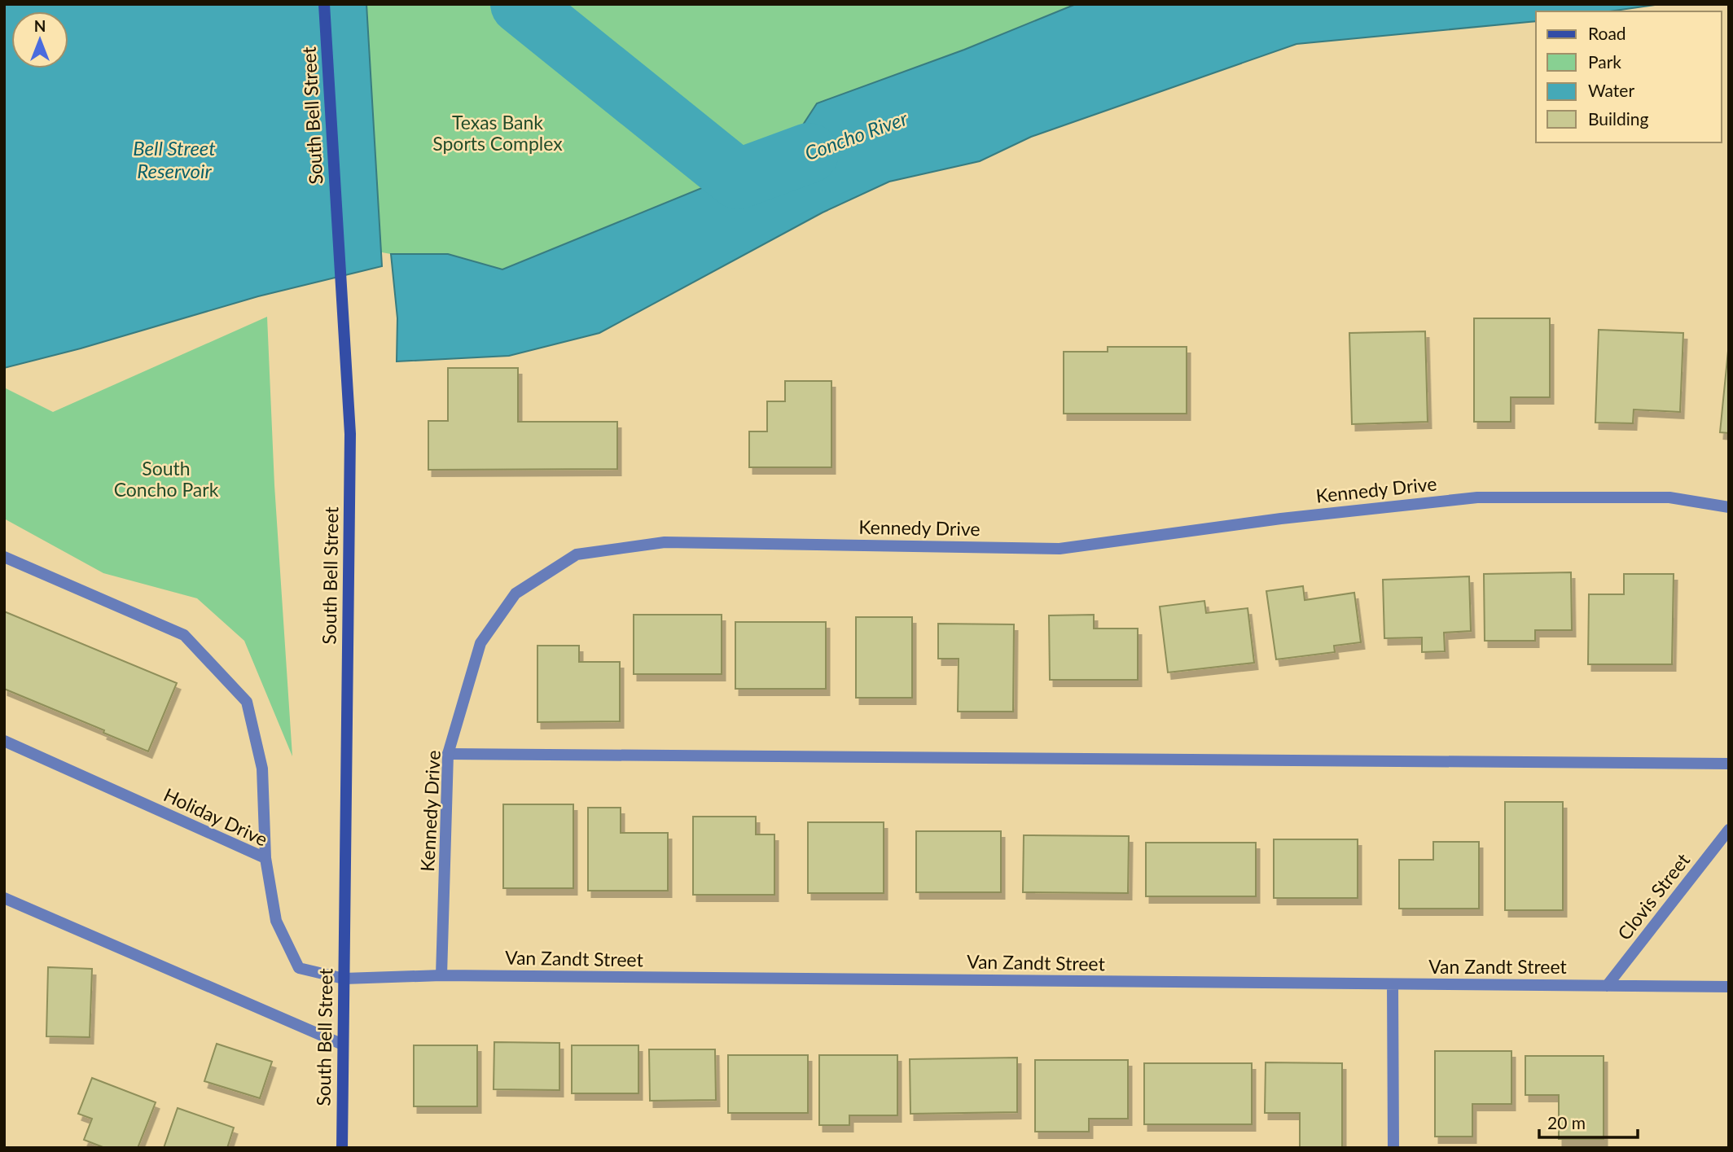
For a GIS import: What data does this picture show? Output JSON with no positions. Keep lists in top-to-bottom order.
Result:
{
  "streets": {
    "main road": ["South Bell Street"],
    "street": [
      "Kennedy Drive",
      "Holiday Drive",
      "Clovis Street",
      "Van Zandt Street"
    ]
  },
  "crossings": [
    ["South Bell Street", "Holiday Drive"],
    ["South Bell Street", "Van Zandt Street"],
    ["Kennedy Drive", "Van Zandt Street"],
    ["Holiday Drive", "Van Zandt Street"],
    ["Clovis Street", "Van Zandt Street"]
  ],
  "water": ["Concho River", "Bell Street Reservoir"],
  "parks": ["Texas Bank Sports Complex", "South Concho Park"],
  "legend": [
    "Road",
    "Park",
    "Water",
    "Building"
  ],
  "scale_bar": "20 m",
  "north": "top"
}
